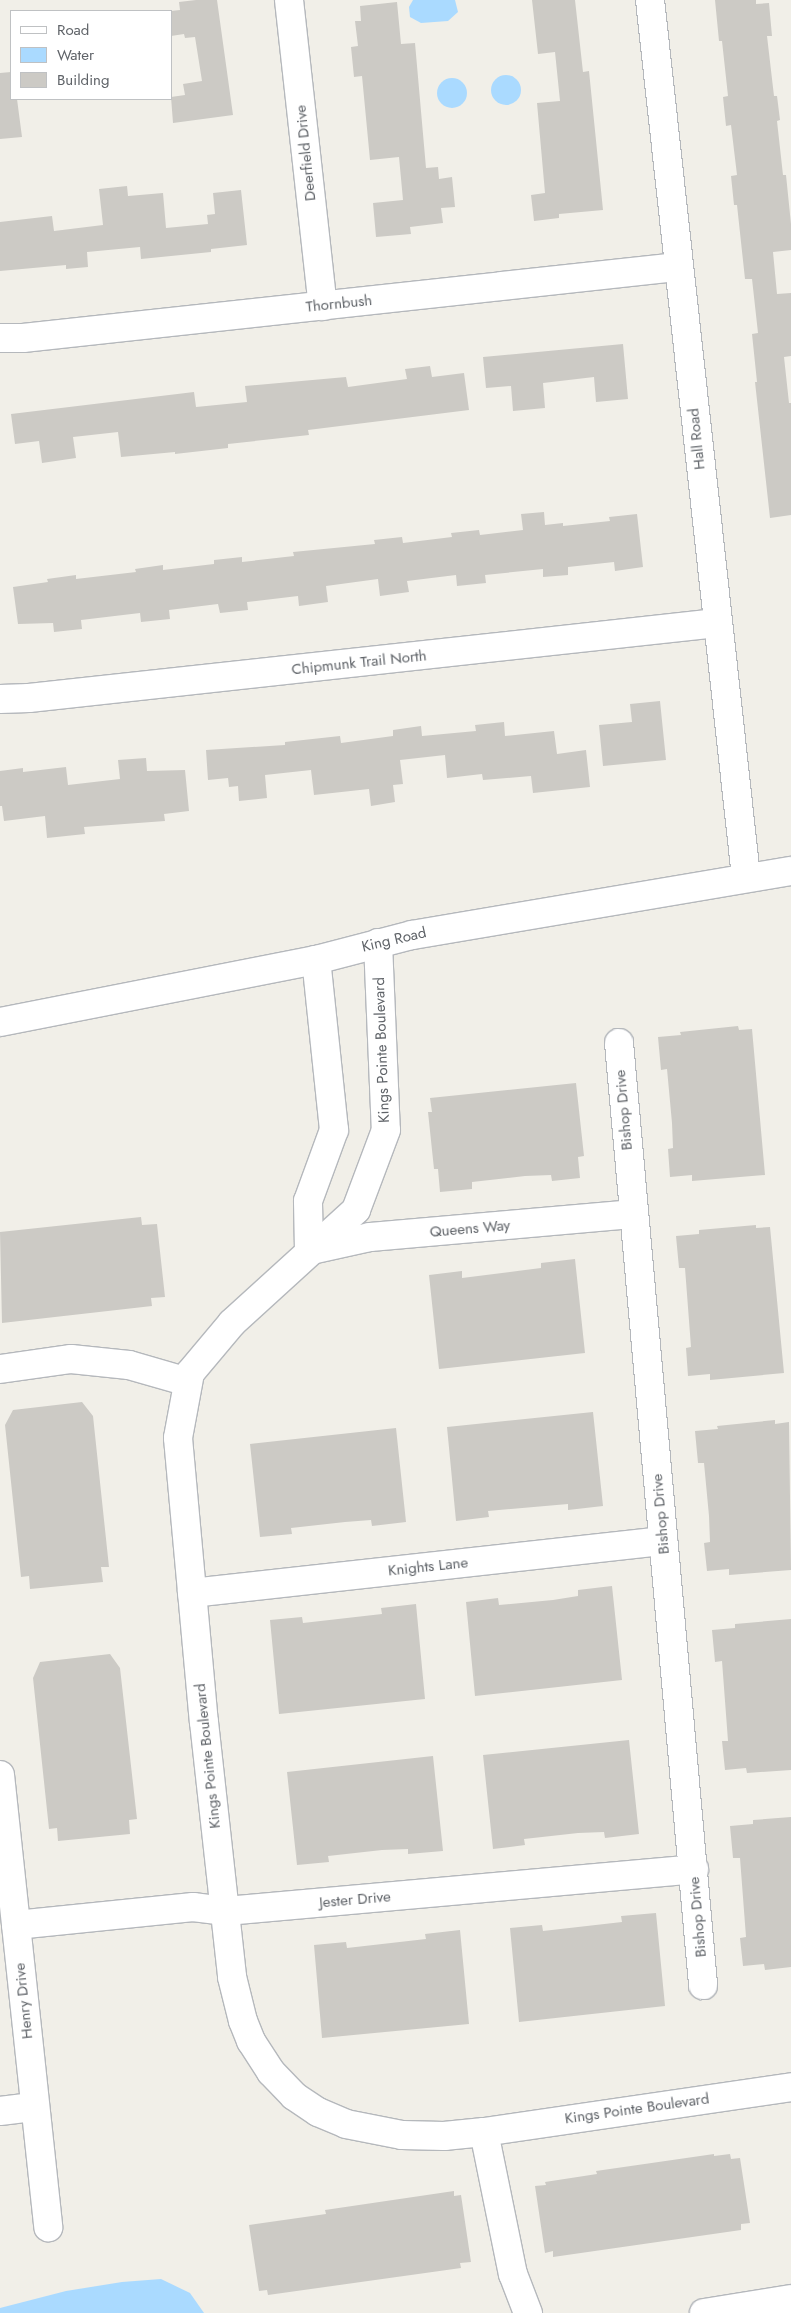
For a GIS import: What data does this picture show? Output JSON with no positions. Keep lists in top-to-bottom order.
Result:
{
  "streets": {
    "street": [
      "Deerfield Drive",
      "Thornbush",
      "Hall Road",
      "Chipmunk Trail North",
      "King Road",
      "Kings Pointe Boulevard",
      "Bishop Drive",
      "Queens Way",
      "Knights Lane",
      "Jester Drive",
      "Henry Drive"
    ]
  },
  "crossings": [
    ["Deerfield Drive", "Thornbush"],
    ["Thornbush", "Hall Road"],
    ["Hall Road", "Chipmunk Trail North"],
    ["Hall Road", "King Road"],
    ["King Road", "Kings Pointe Boulevard"],
    ["Kings Pointe Boulevard", "Queens Way"],
    ["Kings Pointe Boulevard", "Knights Lane"],
    ["Kings Pointe Boulevard", "Jester Drive"],
    ["Bishop Drive", "Queens Way"],
    ["Bishop Drive", "Knights Lane"],
    ["Bishop Drive", "Jester Drive"],
    ["Jester Drive", "Henry Drive"]
  ],
  "legend": ["Road", "Water", "Building"]
}
